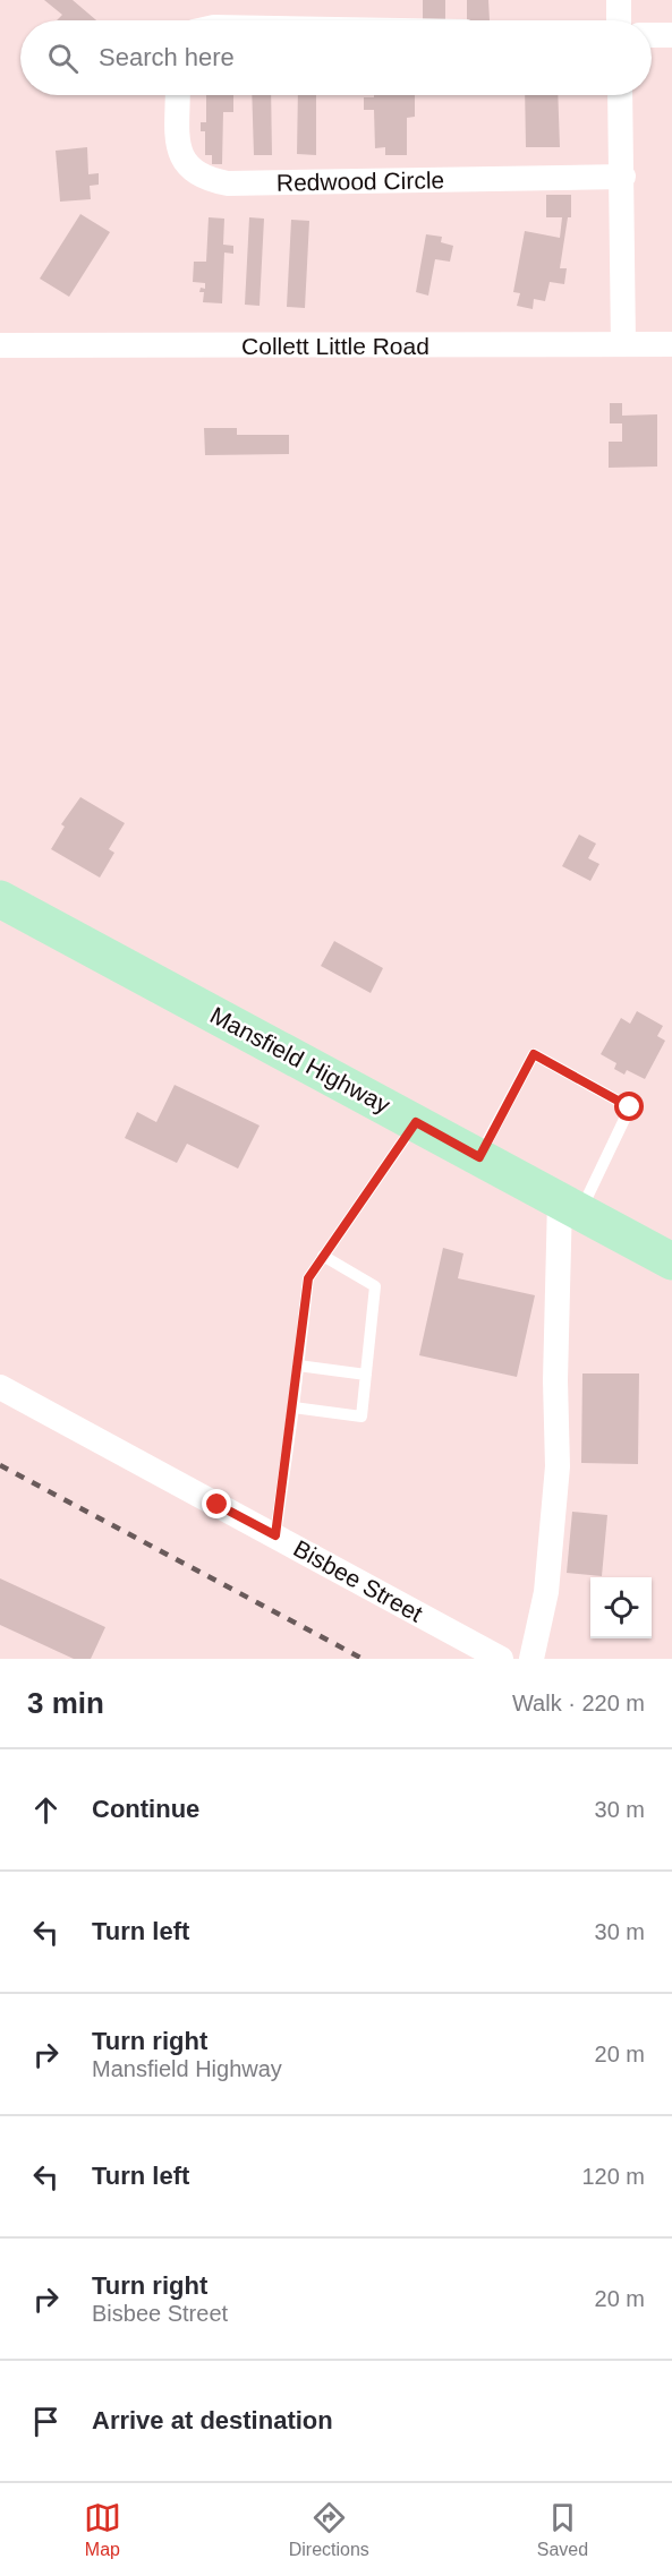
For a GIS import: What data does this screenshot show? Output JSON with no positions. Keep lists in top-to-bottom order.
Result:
{
  "streets": {
    "main road": ["Mansfield Highway"],
    "street": ["Redwood Circle", "Collett Little Road", "Bisbee Street"]
  },
  "page": {
    "search": "Search here",
    "heading": ["3 min", "Walk · 220 m"],
    "list": [
      ["Continue", "30 m"],
      ["Turn left", "30 m"],
      ["Turn right", "Mansfield Highway", "20 m"],
      ["Turn left", "120 m"],
      ["Turn right", "Bisbee Street", "20 m"],
      "Arrive at destination"
    ],
    "nav": ["Map", "Directions", "Saved"]
  }
}
